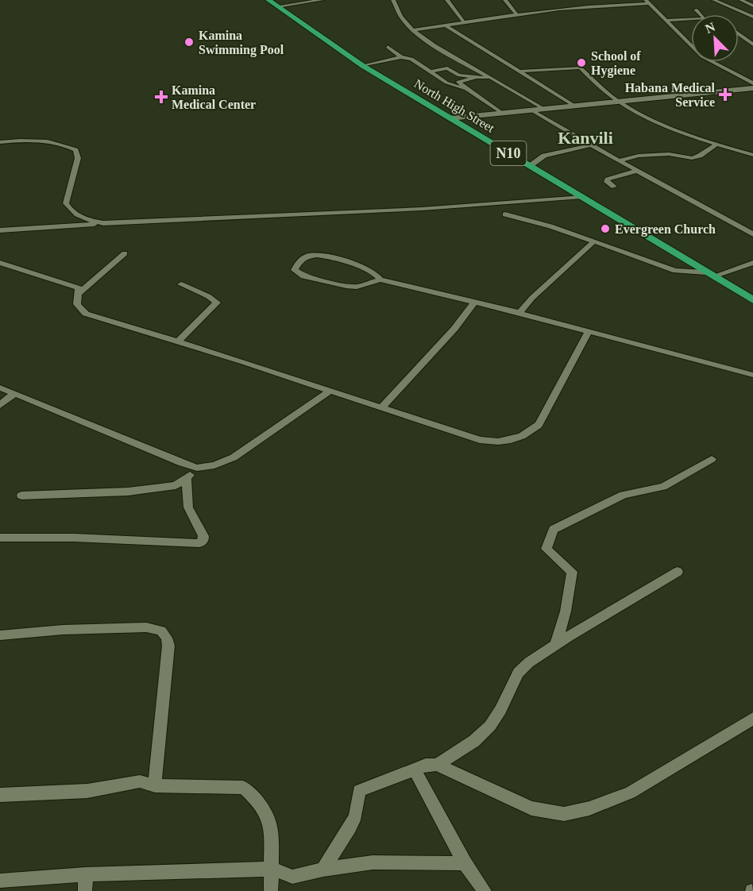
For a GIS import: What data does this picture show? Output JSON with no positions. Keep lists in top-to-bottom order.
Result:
{
  "streets": {
    "highway": ["North High Street", "N10"]
  },
  "districts": ["Kanvili"],
  "places": {
    "other": ["Kamina Swimming Pool", "School of Hygiene", "Evergreen Church"],
    "health": ["Habana Medical Service", "Kamina Medical Center"]
  },
  "north": "top left"
}
